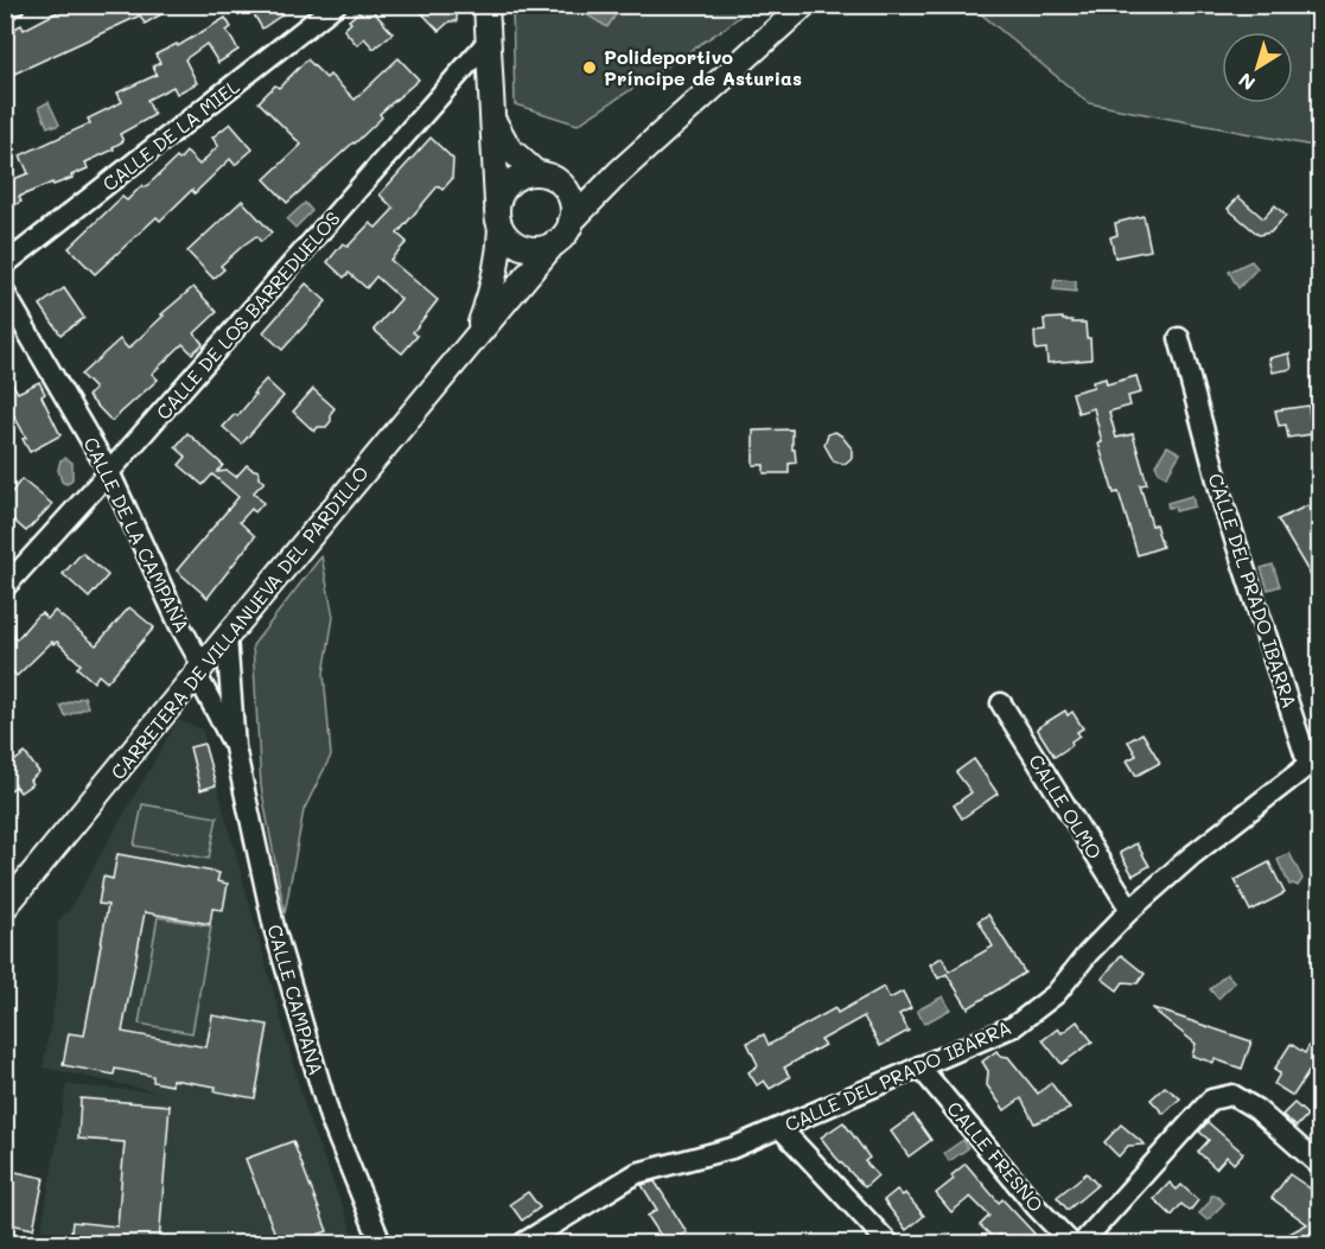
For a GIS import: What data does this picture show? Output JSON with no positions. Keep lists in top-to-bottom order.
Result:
{
  "streets": {
    "street": [
      "CALLE DE LA MIEL",
      "CALLE DE LOS BARREDUELOS",
      "CALLE DE LA CAMPANA",
      "CALLE DEL PRADO IBARRA",
      "CARRETERA DE VILLANUEVA DEL PARDILLO",
      "CALLE OLMO",
      "CALLE CAMPANA",
      "CALLE FRESNO"
    ]
  },
  "crossings": [
    ["CALLE DE LOS BARREDUELOS", "CALLE DE LA CAMPANA"],
    ["CALLE DE LA CAMPANA", "CARRETERA DE VILLANUEVA DEL PARDILLO"],
    ["CALLE DE LA CAMPANA", "CALLE CAMPANA"],
    ["CALLE DEL PRADO IBARRA", "CALLE OLMO"],
    ["CALLE DEL PRADO IBARRA", "CALLE FRESNO"]
  ],
  "places": ["Polideportivo Príncipe de Asturias"],
  "north": "bottom left"
}
